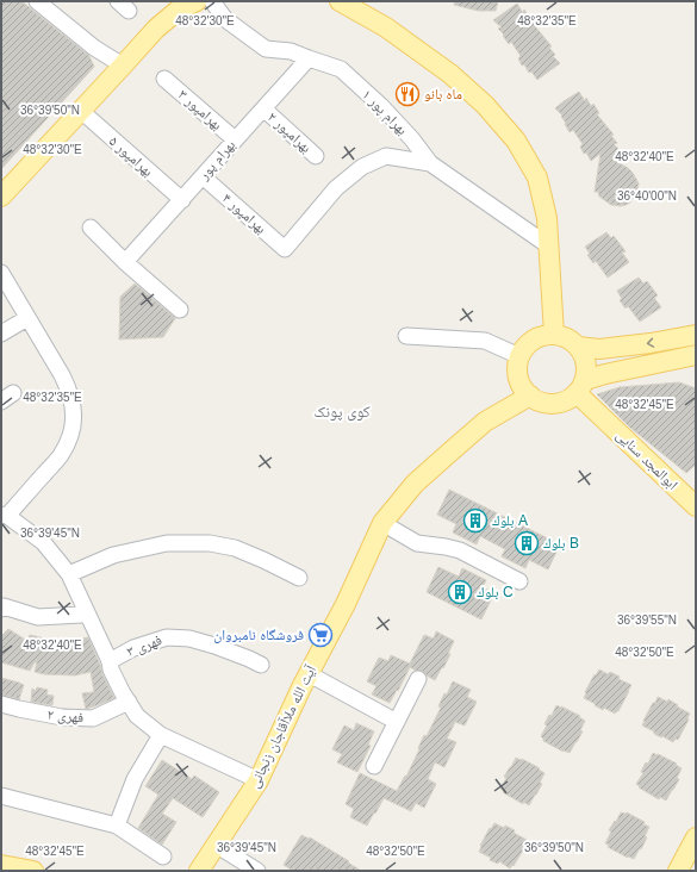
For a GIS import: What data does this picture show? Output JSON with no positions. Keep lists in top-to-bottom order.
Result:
{
  "streets": {
    "main road": ["ابوالمجد سنایی", "آیت الله ملاآقاجان زنجانی"],
    "street": [
      "بهرامپور ۳",
      "بهرام پور ۱",
      "بهرامپور ۲",
      "بهرامپور ۵",
      "بهرام پور",
      "بهرامپور ۴",
      "فهری ۳",
      "فهری ۲"
    ]
  },
  "crossings": [
    ["بهرامپور ۳", "بهرام پور"],
    ["بهرام پور ۱", "بهرام پور"],
    ["بهرام پور ۱", "بهرامپور ۴"],
    ["بهرامپور ۲", "بهرام پور"],
    ["بهرامپور ۵", "بهرام پور"],
    ["بهرام پور", "بهرامپور ۴"],
    ["ابوالمجد سنایی", "آیت الله ملاآقاجان زنجانی"]
  ],
  "districts": ["کوی پونک"],
  "places": {
    "restaurant": ["ماه بانو"],
    "building": ["بلوك A", "بلوك B", "بلوك C"],
    "supermarket": ["فروشگاه نامبروان"]
  },
  "coordinates": [
    "48°32'35\"E",
    "48°32'30\"E",
    "36°39'50\"N",
    "48°32'40\"E",
    "36°40'00\"N",
    "48°32'45\"E",
    "36°39'45\"N",
    "36°39'55\"N",
    "48°32'50\"E"
  ]
}
